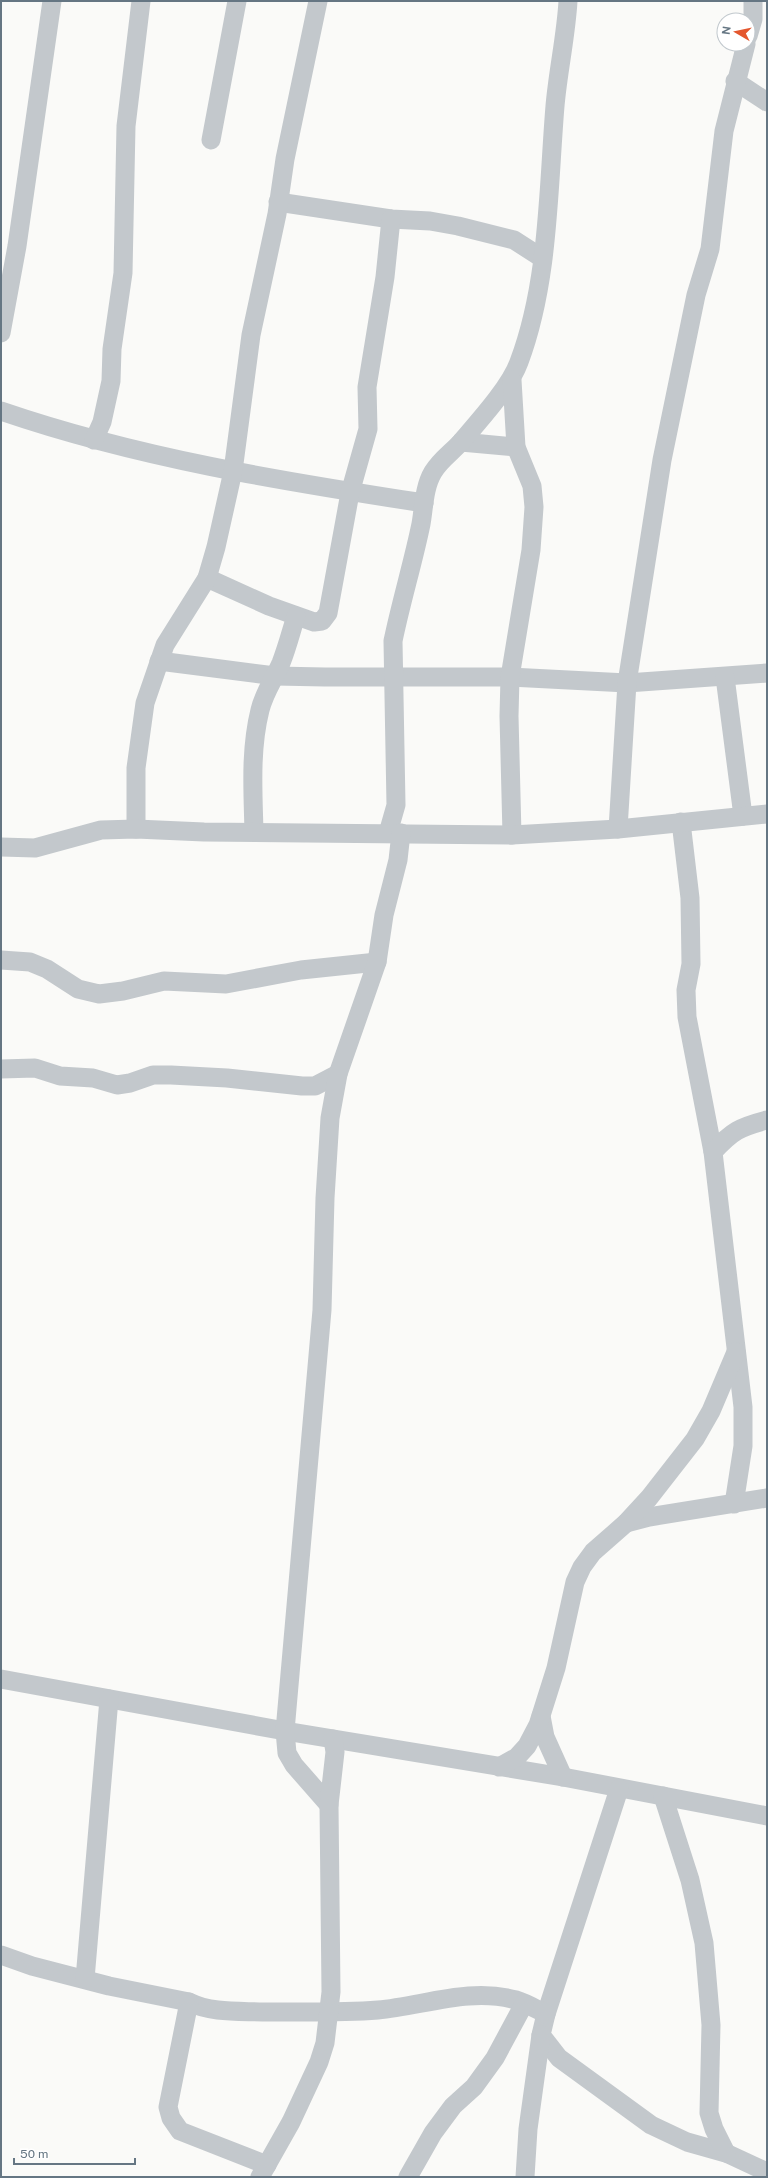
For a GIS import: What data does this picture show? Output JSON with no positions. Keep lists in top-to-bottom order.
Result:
{
  "scale_bar": "50 m",
  "north": "left"
}
